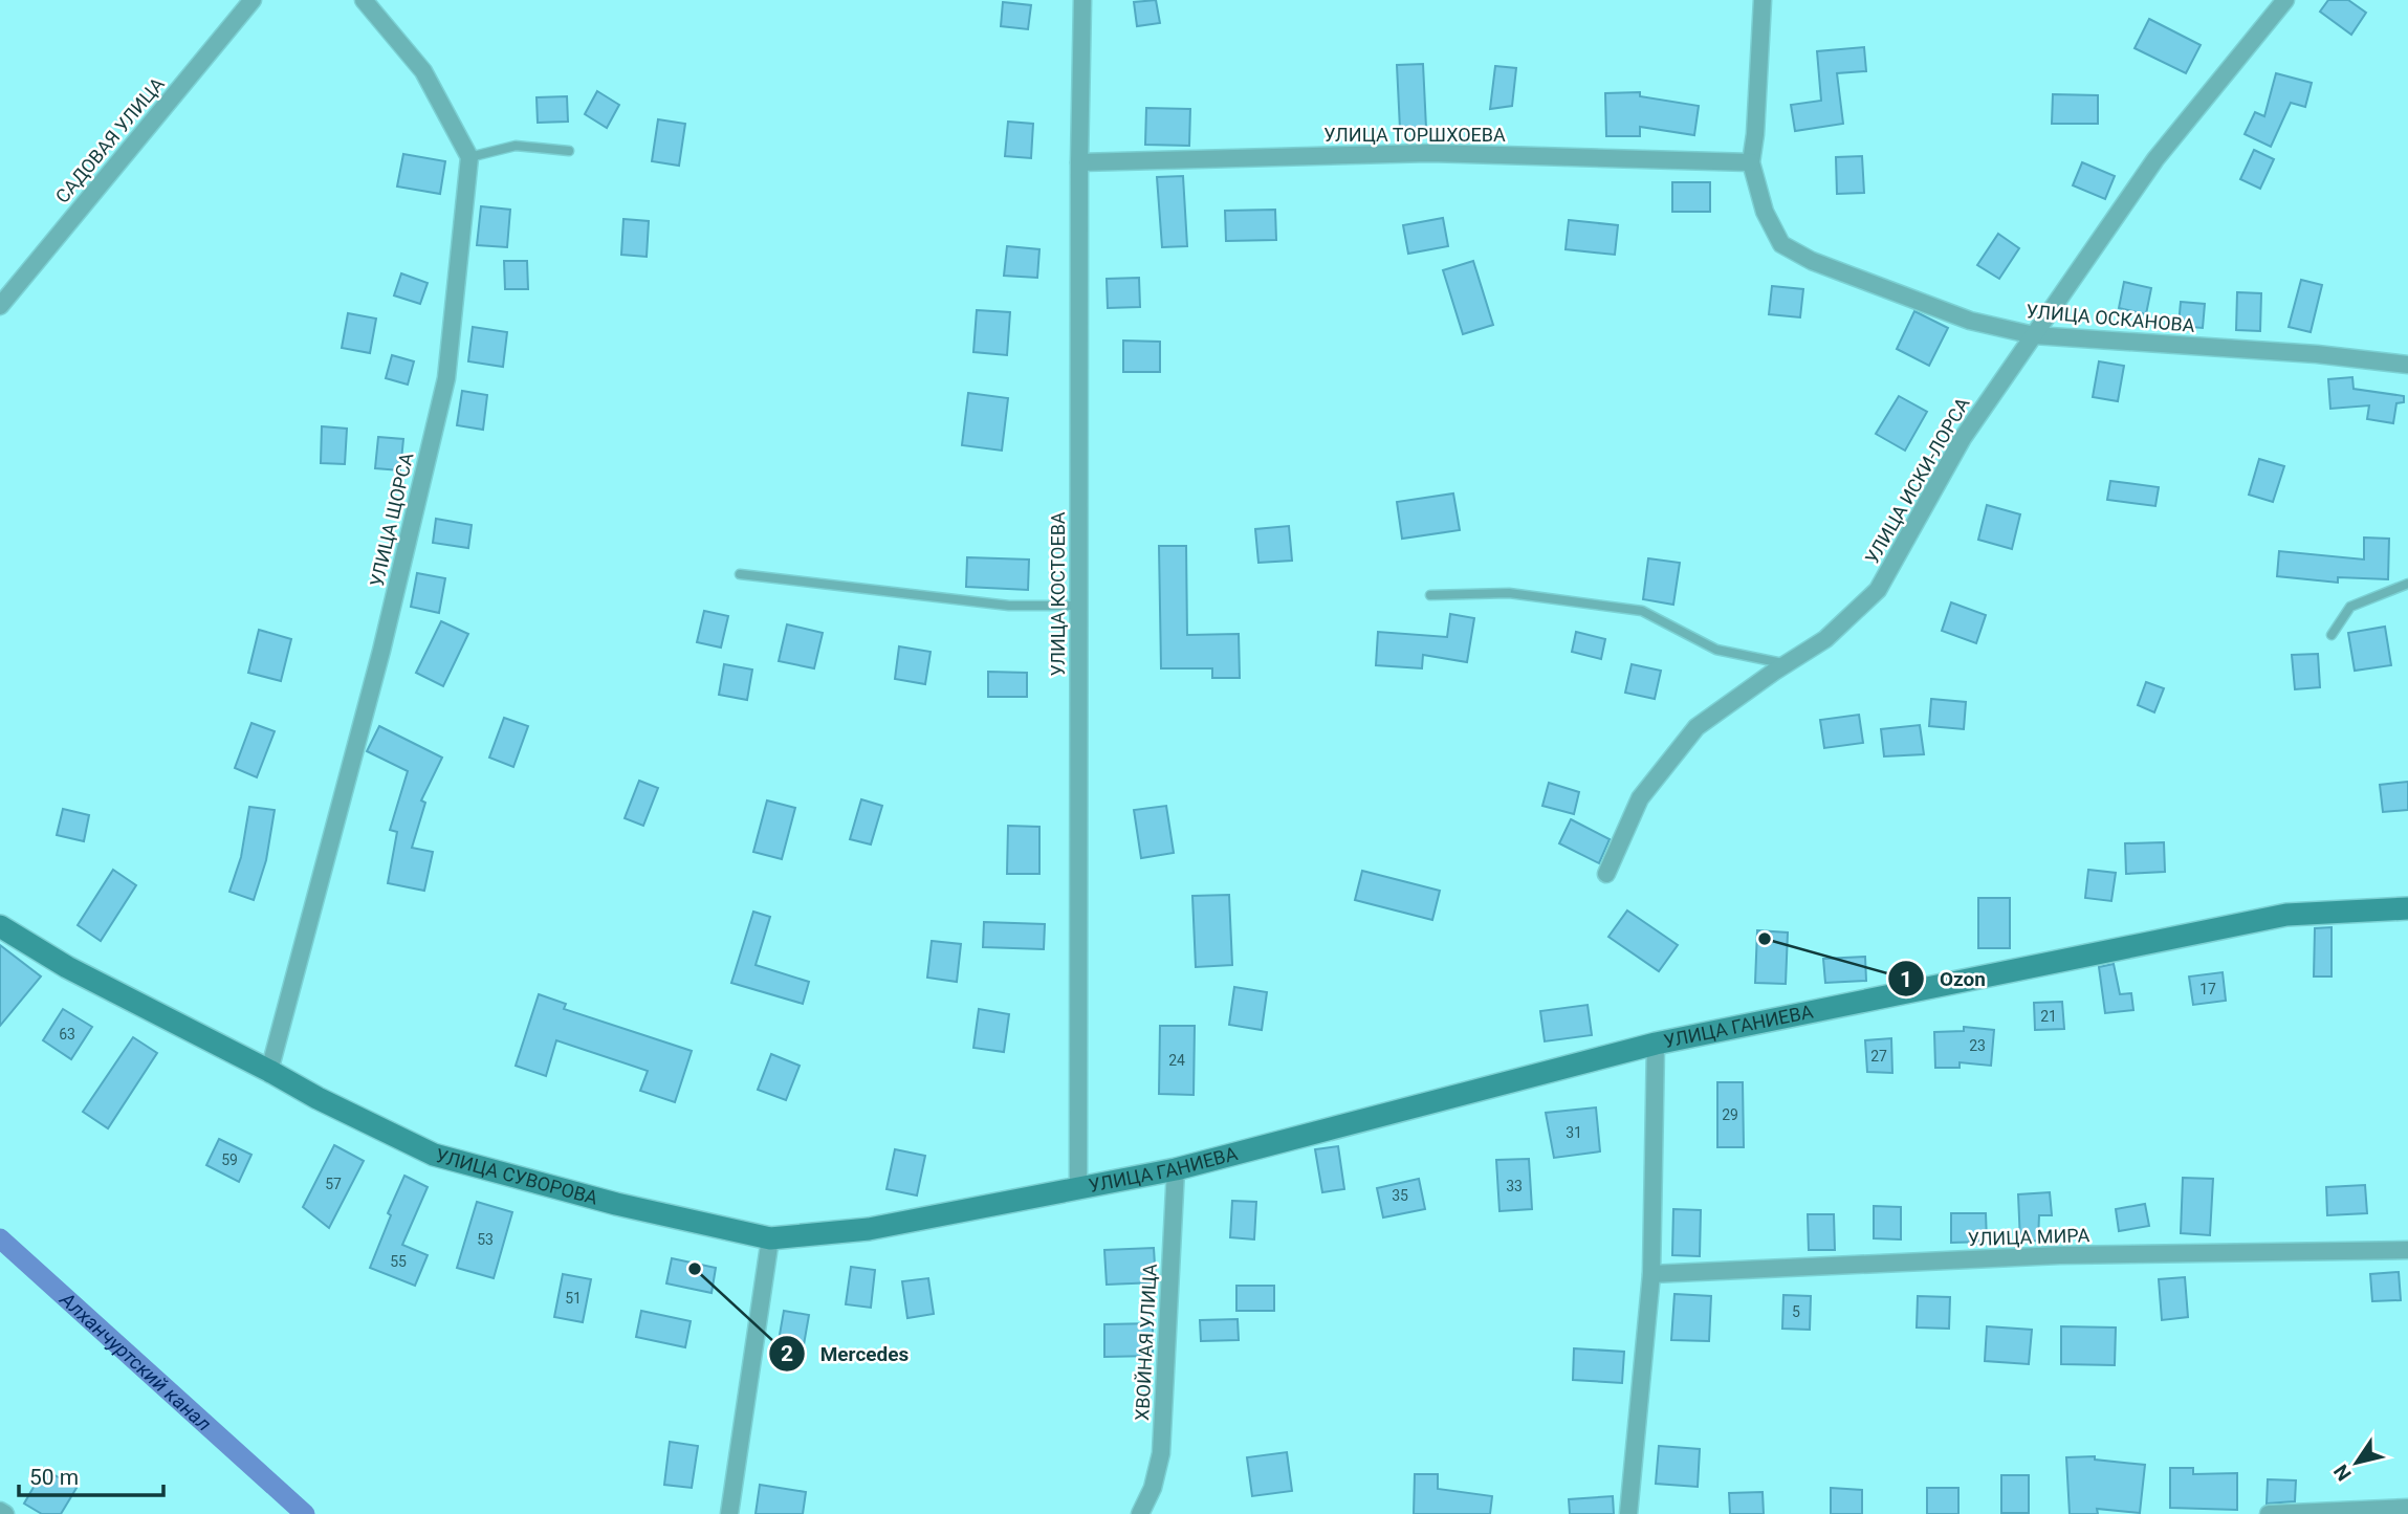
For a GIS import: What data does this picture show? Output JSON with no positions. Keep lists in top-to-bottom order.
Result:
{
  "streets": {
    "main road": ["УЛИЦА ГАНИЕВА", "УЛИЦА СУВОРОВА"],
    "street": [
      "УЛИЦА ТОРШХОЕВА",
      "САДОВАЯ УЛИЦА",
      "УЛИЦА ОСКАНОВА",
      "УЛИЦА ИСКИ-ЛОРСА",
      "УЛИЦА ЩОРСА",
      "УЛИЦА КОСТОЕВА",
      "УЛИЦА МИРА",
      "ХВОЙНАЯ УЛИЦА"
    ]
  },
  "crossings": [
    ["УЛИЦА ТОРШХОЕВА", "УЛИЦА ОСКАНОВА"],
    ["УЛИЦА ТОРШХОЕВА", "УЛИЦА КОСТОЕВА"],
    ["УЛИЦА ОСКАНОВА", "УЛИЦА ИСКИ-ЛОРСА"],
    ["УЛИЦА ЩОРСА", "УЛИЦА СУВОРОВА"],
    ["УЛИЦА КОСТОЕВА", "УЛИЦА ГАНИЕВА"],
    ["УЛИЦА КОСТОЕВА", "УЛИЦА СУВОРОВА"],
    ["УЛИЦА ГАНИЕВА", "УЛИЦА СУВОРОВА"],
    ["УЛИЦА ГАНИЕВА", "ХВОЙНАЯ УЛИЦА"]
  ],
  "water": ["Алханчуртский канал"],
  "places": ["Ozon", "Mercedes"],
  "house_numbers": [
    "17",
    "21",
    "63",
    "23",
    "27",
    "24",
    "29",
    "31",
    "59",
    "57",
    "33",
    "35",
    "53",
    "55",
    "51",
    "5"
  ],
  "scale_bar": "50 m",
  "north": "bottom left"
}
